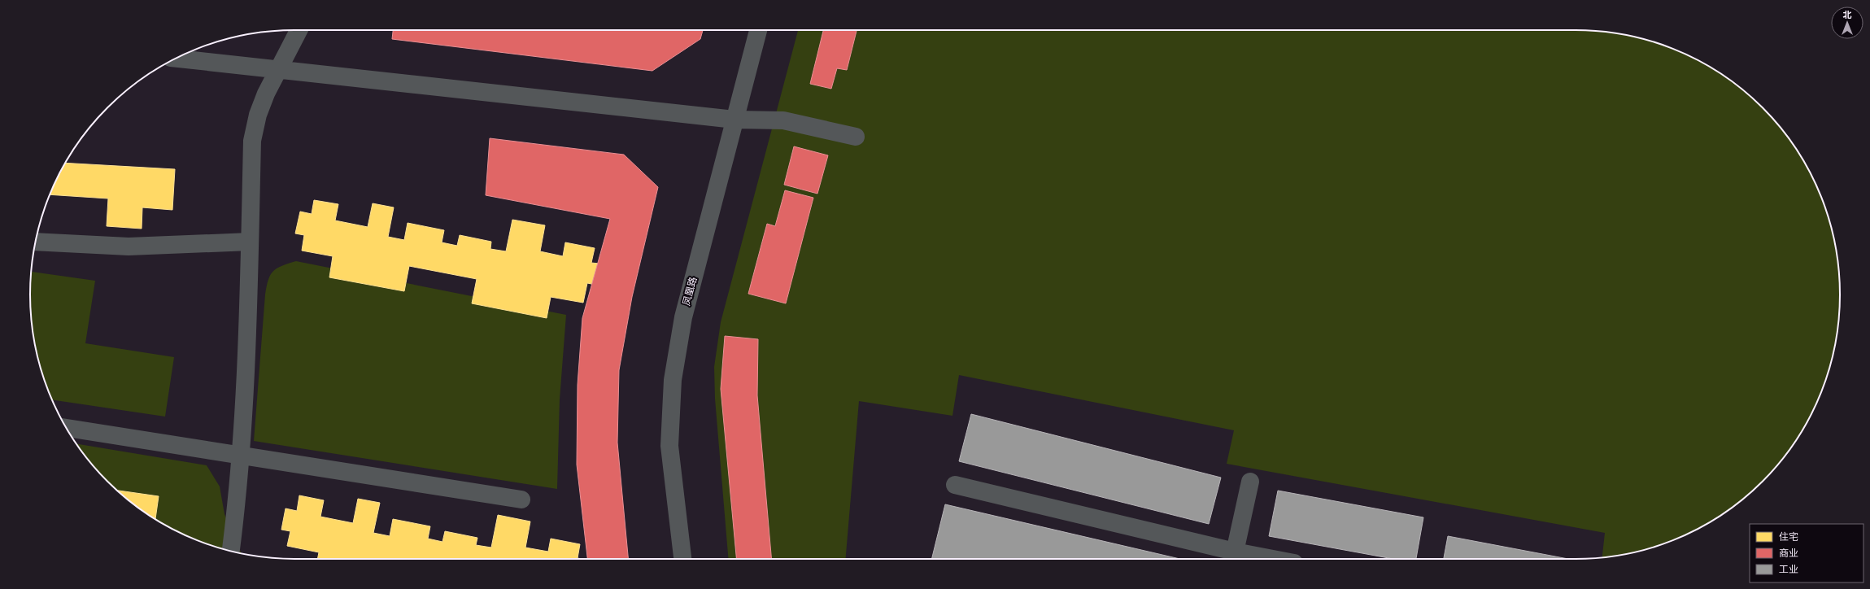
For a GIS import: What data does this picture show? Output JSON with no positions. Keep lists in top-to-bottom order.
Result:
{
  "streets": {
    "street": ["凤凰路"]
  },
  "legend": ["住宅", "商业", "工业"],
  "north": "top"
}
